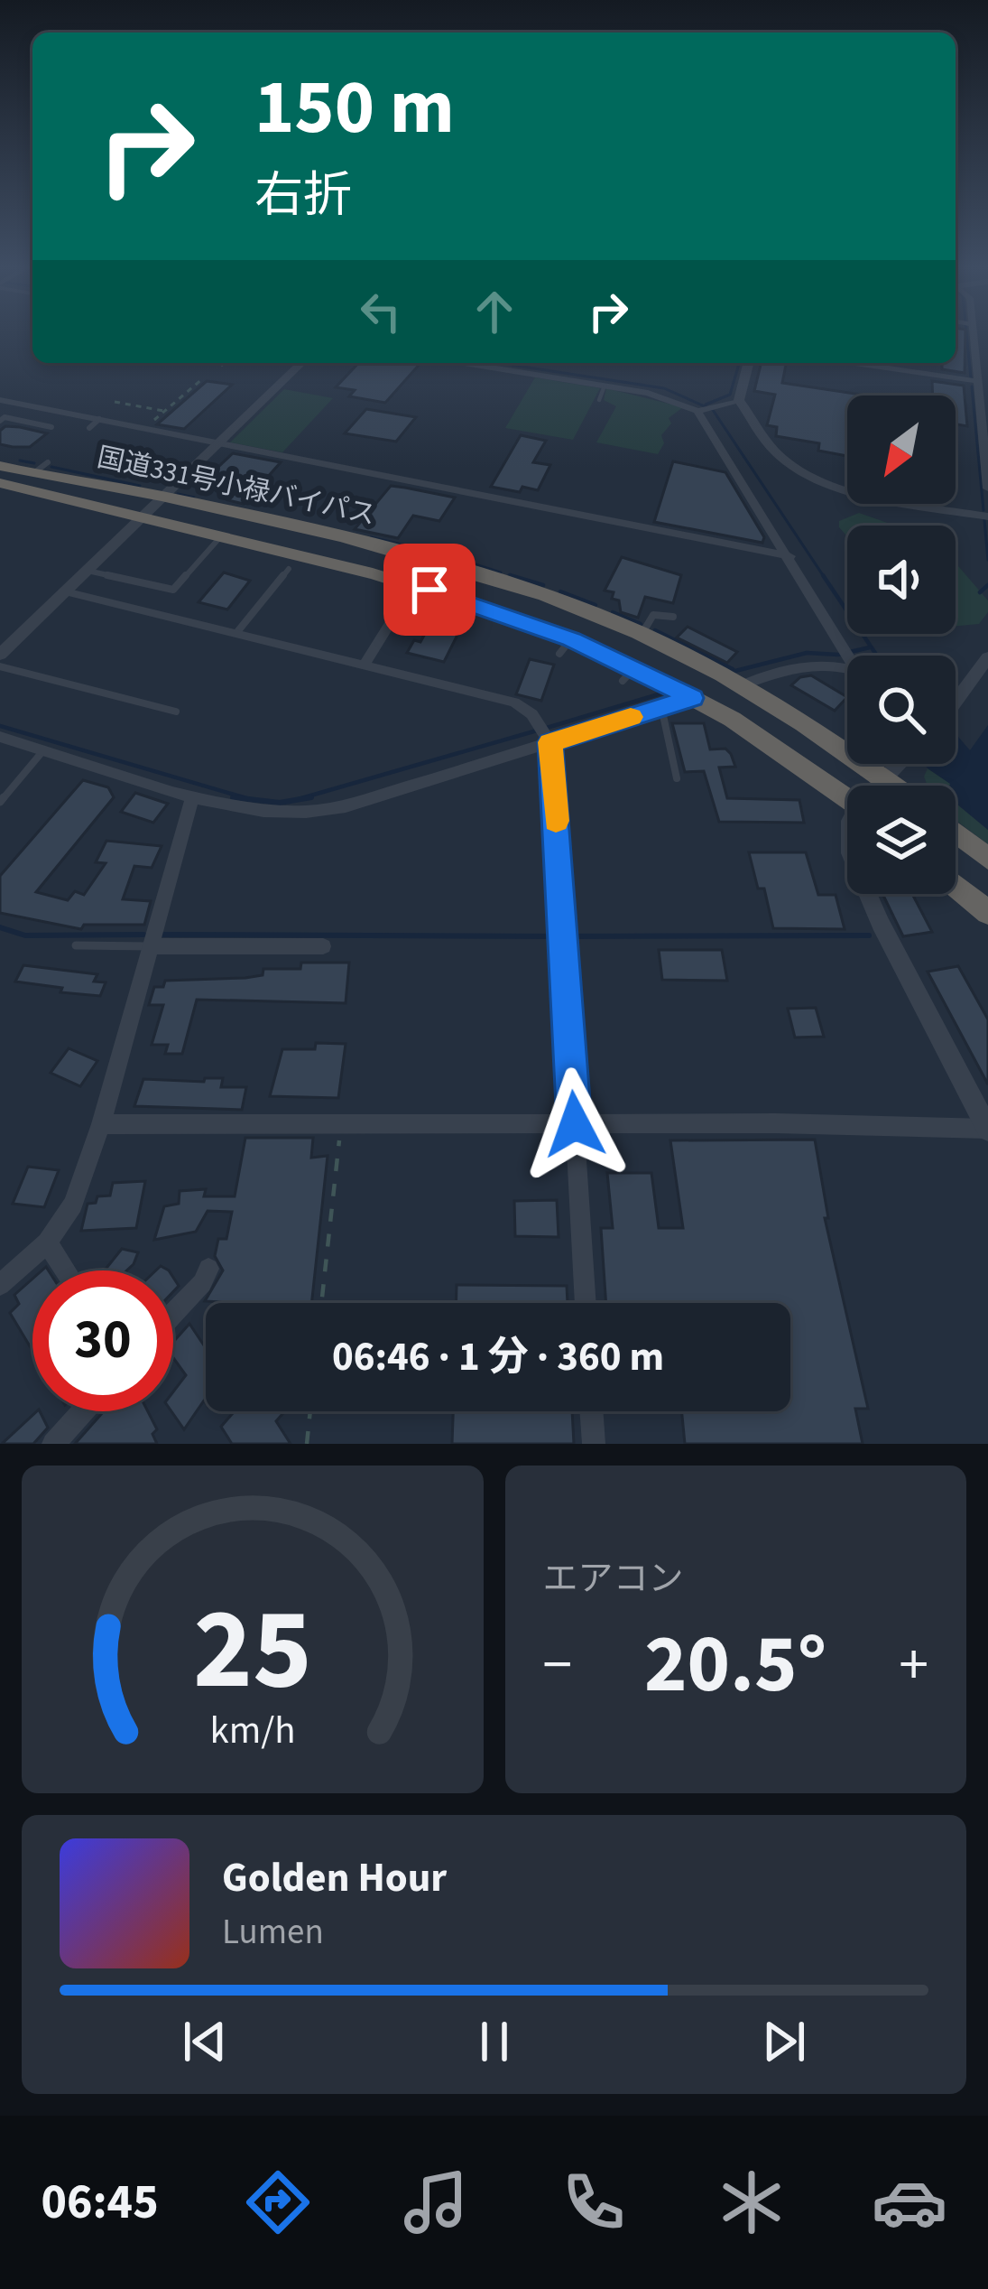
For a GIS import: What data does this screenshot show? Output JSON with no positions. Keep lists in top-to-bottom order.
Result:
{
  "streets": {
    "highway": ["国道331号小禄バイパス"]
  },
  "north": "bottom left",
  "page": {
    "turn": ["150 m", "右折"],
    "limit": "30",
    "trip": "06:46 · 1 分 · 360 m",
    "tile": "エアコン",
    "heat": ["−", "20.5°", "+"],
    "song": ["Golden Hour", "Lumen"],
    "tabs": "06:45",
    "gauge": ["25", "km/h"]
  }
}
